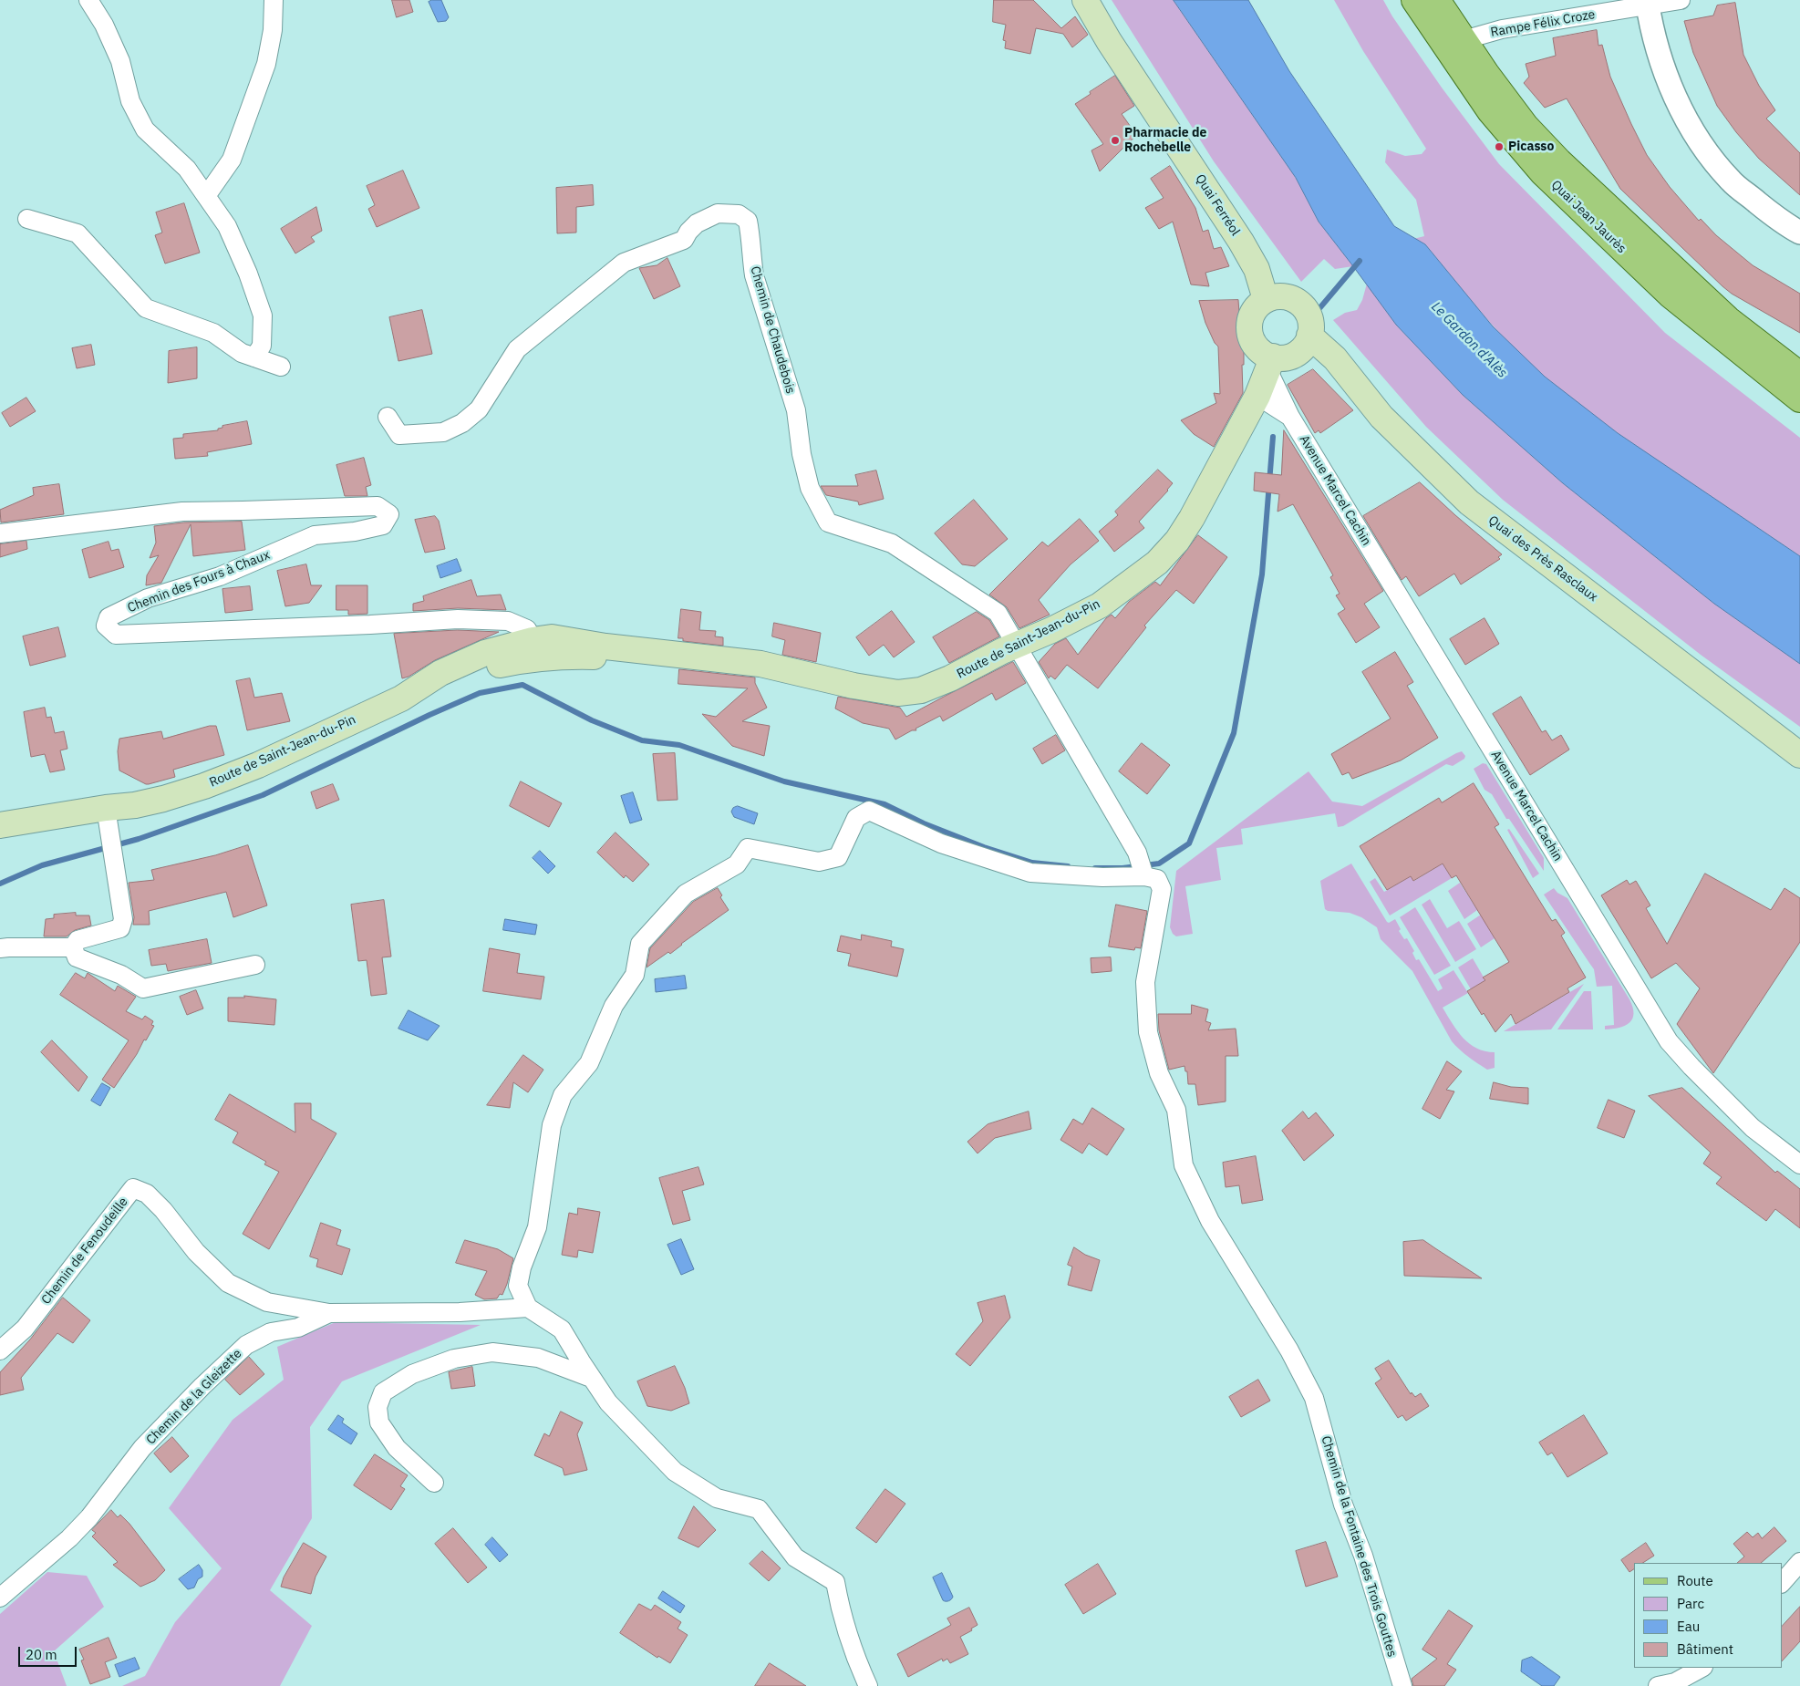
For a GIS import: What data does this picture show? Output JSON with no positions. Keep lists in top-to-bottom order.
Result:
{
  "streets": {
    "main road": [
      "Quai Ferréol",
      "Quai Jean Jaurès",
      "Quai des Près Rasclaux",
      "Route de Saint-Jean-du-Pin"
    ],
    "street": [
      "Rampe Félix Croze",
      "Chemin de Chaudebois",
      "Avenue Marcel Cachin",
      "Chemin des Fours à Chaux",
      "Chemin de Fenoudeille",
      "Chemin de la Gleizette",
      "Chemin de la Fontaine des Trois Gouttes"
    ]
  },
  "crossings": [
    ["Rampe Félix Croze", "Quai Jean Jaurès"],
    ["Quai Ferréol", "Avenue Marcel Cachin"],
    ["Quai Ferréol", "Quai des Près Rasclaux"],
    ["Quai Ferréol", "Route de Saint-Jean-du-Pin"],
    ["Chemin de Chaudebois", "Route de Saint-Jean-du-Pin"],
    ["Avenue Marcel Cachin", "Quai des Près Rasclaux"],
    ["Avenue Marcel Cachin", "Route de Saint-Jean-du-Pin"],
    ["Quai des Près Rasclaux", "Route de Saint-Jean-du-Pin"],
    ["Chemin des Fours à Chaux", "Route de Saint-Jean-du-Pin"],
    ["Chemin de Fenoudeille", "Chemin de la Gleizette"]
  ],
  "water": ["Le Gardon d'Alès"],
  "places": ["Pharmacie de Rochebelle", "Picasso"],
  "legend": [
    "Route",
    "Parc",
    "Eau",
    "Bâtiment"
  ],
  "scale_bar": "20 m"
}
